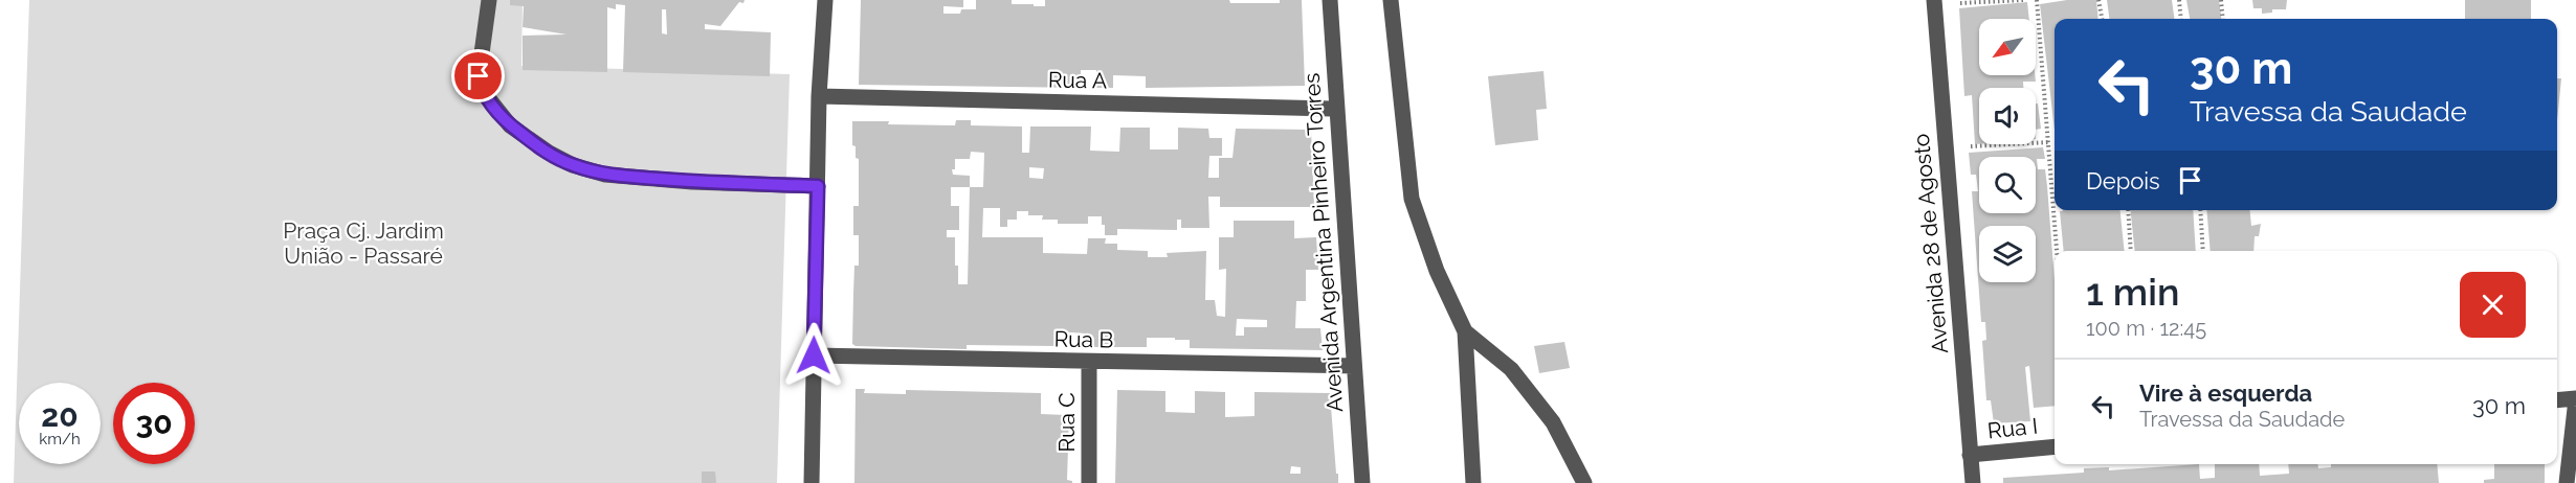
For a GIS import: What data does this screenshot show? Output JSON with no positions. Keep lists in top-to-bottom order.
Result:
{
  "streets": {
    "street": [
      "Rua A",
      "Avenida Argentina Pinheiro Torres",
      "Avenida 28 de Agosto",
      "Rua B",
      "Rua C",
      "Rua I"
    ]
  },
  "crossings": [
    ["Rua A", "Avenida Argentina Pinheiro Torres"],
    ["Avenida Argentina Pinheiro Torres", "Rua B"],
    ["Avenida 28 de Agosto", "Rua I"],
    ["Rua B", "Rua C"]
  ],
  "parks": ["Praça Cj. Jardim União - Passaré"],
  "north": "bottom left",
  "page": {
    "turn": ["30 m", "Travessa da Saudade"],
    "then": "Depois",
    "heading": ["1 min", "100 m · 12:45"],
    "list": [
      {
        "name": "Vire à esquerda",
        "note": "Travessa da Saudade",
        "value": "30 m"
      }
    ],
    "speed": "20 km/h",
    "limit": "30"
  }
}
